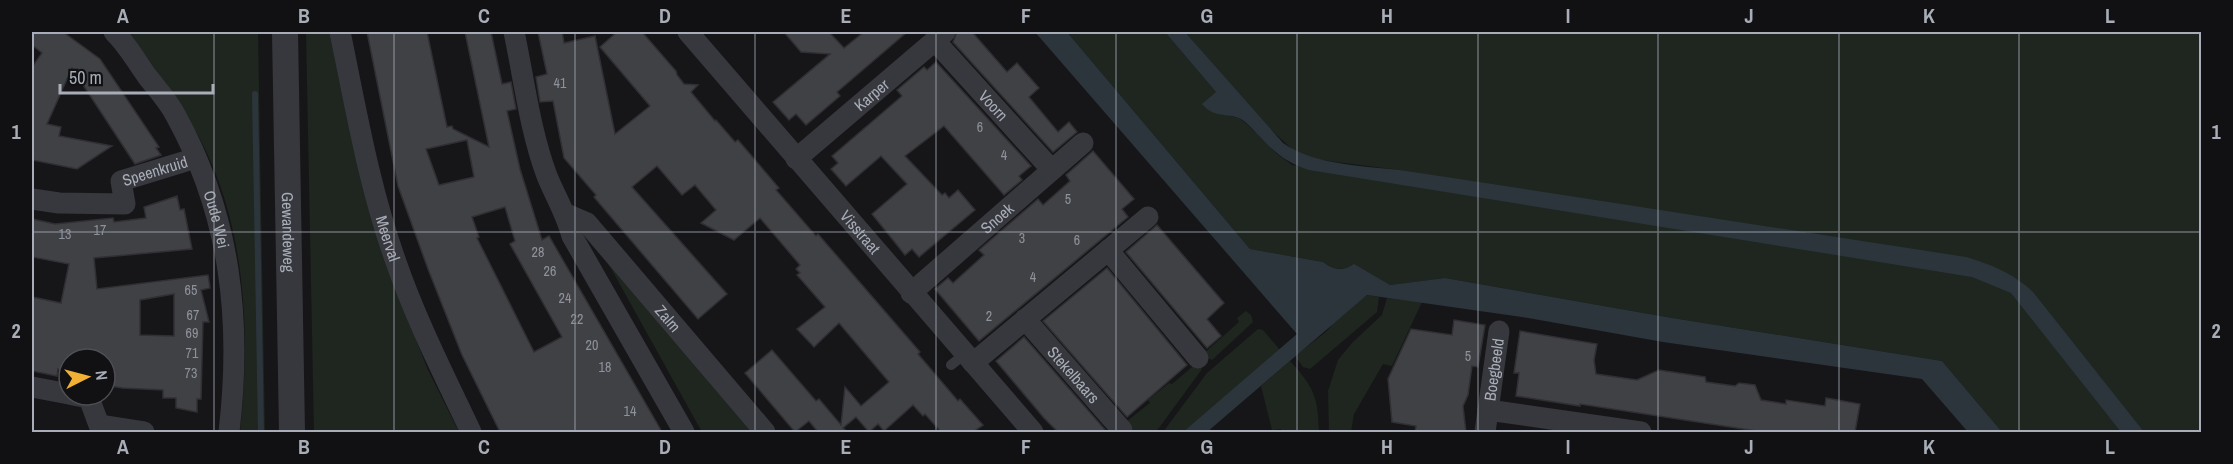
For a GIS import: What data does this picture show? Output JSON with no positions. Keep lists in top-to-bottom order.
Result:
{
  "streets": {
    "street": [
      "Karper",
      "Voorn",
      "Speenkruid",
      "Snoek",
      "Oude Wei",
      "Gewandeweg",
      "Visstraat",
      "Meerval",
      "Zalm",
      "Boegbeeld",
      "Stekelbaars"
    ]
  },
  "crossings": [
    ["Karper", "Voorn"],
    ["Karper", "Visstraat"],
    ["Voorn", "Snoek"],
    ["Speenkruid", "Oude Wei"],
    ["Snoek", "Visstraat"]
  ],
  "house_numbers": [
    "41",
    "6",
    "4",
    "5",
    "17",
    "13",
    "3",
    "6",
    "28",
    "26",
    "4",
    "65",
    "24",
    "67",
    "2",
    "22",
    "69",
    "20",
    "71",
    "5",
    "18",
    "73",
    "14"
  ],
  "scale_bar": "50 m",
  "north": "right",
  "grid": {
    "columns": [
      "A",
      "B",
      "C",
      "D",
      "E",
      "F",
      "G",
      "H",
      "I",
      "J",
      "K",
      "L"
    ],
    "rows": ["1", "2"]
  }
}
